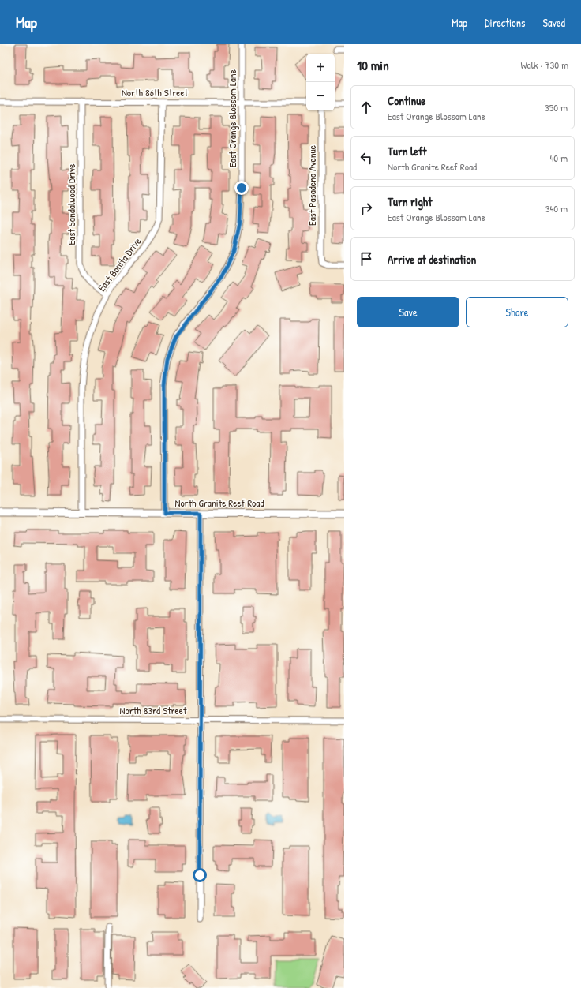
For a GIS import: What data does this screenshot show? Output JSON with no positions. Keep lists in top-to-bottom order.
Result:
{
  "streets": {
    "street": [
      "North 86th Street",
      "East Orange Blossom Lane",
      "East Pasadena Avenue",
      "East Sandalwood Drive",
      "East Bonita Drive",
      "North Granite Reef Road",
      "North 83rd Street"
    ]
  },
  "crossings": [
    ["North 86th Street", "East Orange Blossom Lane"],
    ["North 86th Street", "East Sandalwood Drive"],
    ["North 86th Street", "East Bonita Drive"],
    ["East Orange Blossom Lane", "North Granite Reef Road"],
    ["East Sandalwood Drive", "East Bonita Drive"],
    ["East Bonita Drive", "North Granite Reef Road"]
  ],
  "page": {
    "header": "Map",
    "nav": ["Map", "Directions", "Saved"],
    "heading": ["10 min", "Walk · 730 m"],
    "map_buttons": ["+", "−"],
    "list": [
      ["Continue", "East Orange Blossom Lane", "350 m"],
      ["Turn left", "North Granite Reef Road", "40 m"],
      ["Turn right", "East Orange Blossom Lane", "340 m"],
      "Arrive at destination"
    ],
    "buttons": ["Save", "Share"]
  }
}
